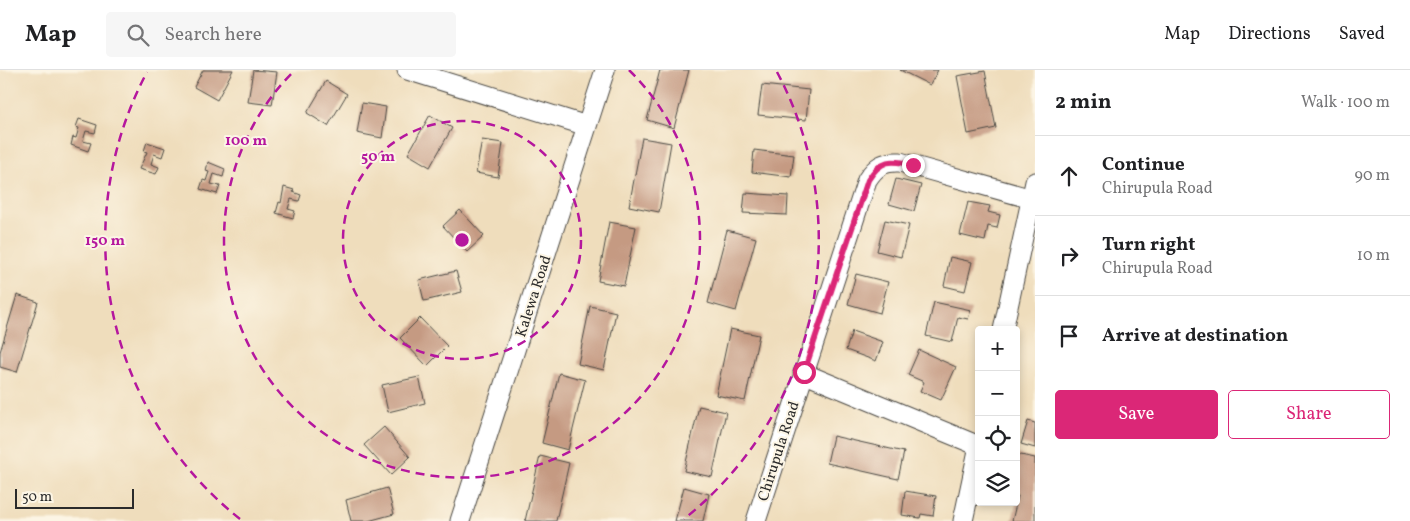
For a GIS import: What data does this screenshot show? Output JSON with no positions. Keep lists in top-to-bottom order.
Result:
{
  "streets": {
    "street": ["Kalewa Road", "Chirupula Road"]
  },
  "scale_bar": "50 m",
  "page": {
    "header": "Map",
    "search": "Search here",
    "nav": ["Map", "Directions", "Saved"],
    "heading": ["2 min", "Walk · 100 m"],
    "list": [
      ["Continue", "Chirupula Road", "90 m"],
      ["Turn right", "Chirupula Road", "10 m"],
      "Arrive at destination"
    ],
    "map_buttons": ["+", "−"],
    "buttons": ["Save", "Share"],
    "scale": "50 m"
  },
  "rings": ["100 m", "50 m", "150 m"]
}
